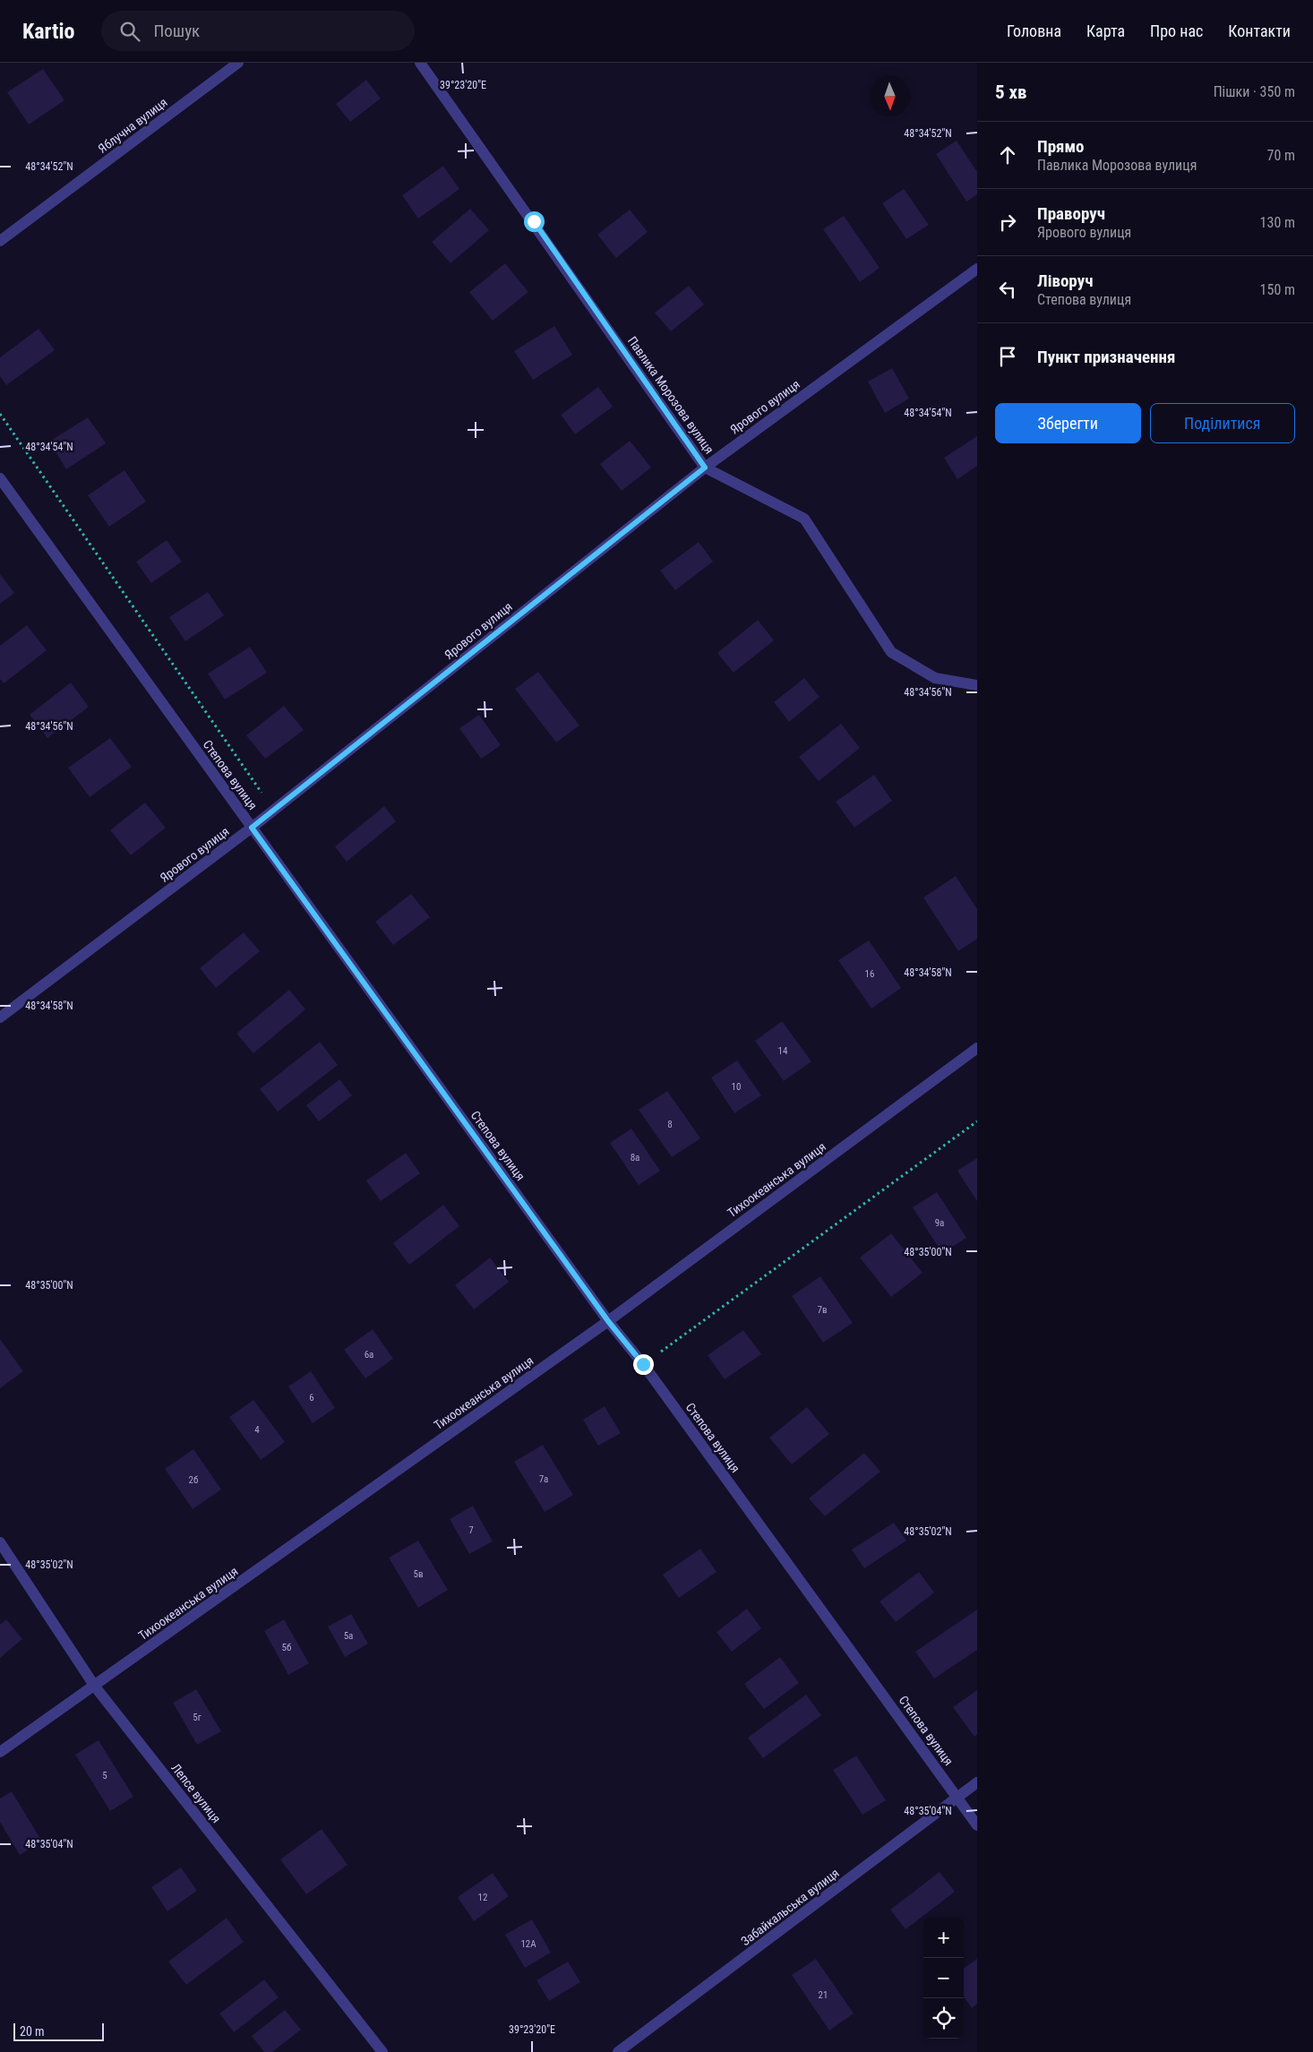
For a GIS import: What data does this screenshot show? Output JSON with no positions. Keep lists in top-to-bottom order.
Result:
{
  "streets": {
    "street": [
      "Яблучна вулиця",
      "Павлика Морозова вулиця",
      "Ярового вулиця",
      "Степова вулиця",
      "Тихоокеанська вулиця",
      "Лепсе вулиця",
      "Забайкальська вулиця"
    ]
  },
  "crossings": [
    ["Павлика Морозова вулиця", "Ярового вулиця"],
    ["Ярового вулиця", "Степова вулиця"],
    ["Степова вулиця", "Тихоокеанська вулиця"],
    ["Степова вулиця", "Забайкальська вулиця"],
    ["Тихоокеанська вулиця", "Лепсе вулиця"]
  ],
  "house_numbers": [
    "16",
    "14",
    "10",
    "8",
    "8а",
    "9а",
    "7в",
    "6а",
    "6",
    "4",
    "7а",
    "2б",
    "7",
    "5в",
    "5а",
    "5б",
    "5г",
    "5",
    "12",
    "12А",
    "21"
  ],
  "scale_bar": "20 m",
  "north": "bottom",
  "page": {
    "header": "Kartio",
    "search": "Пошук",
    "nav": [
      "Головна",
      "Карта",
      "Про нас",
      "Контакти"
    ],
    "heading": ["5 хв", "Пішки · 350 m"],
    "list": [
      ["Прямо", "Павлика Морозова вулиця", "70 m"],
      ["Праворуч", "Ярового вулиця", "130 m"],
      ["Ліворуч", "Степова вулиця", "150 m"],
      "Пункт призначення"
    ],
    "buttons": ["Зберегти", "Поділитися"],
    "map_buttons": ["+", "−"],
    "scale": "20 m"
  },
  "coordinates": [
    "39°23'20\"E",
    "48°34'52\"N",
    "48°34'54\"N",
    "48°34'56\"N",
    "48°34'58\"N",
    "48°35'00\"N",
    "48°35'02\"N",
    "48°35'04\"N"
  ]
}
